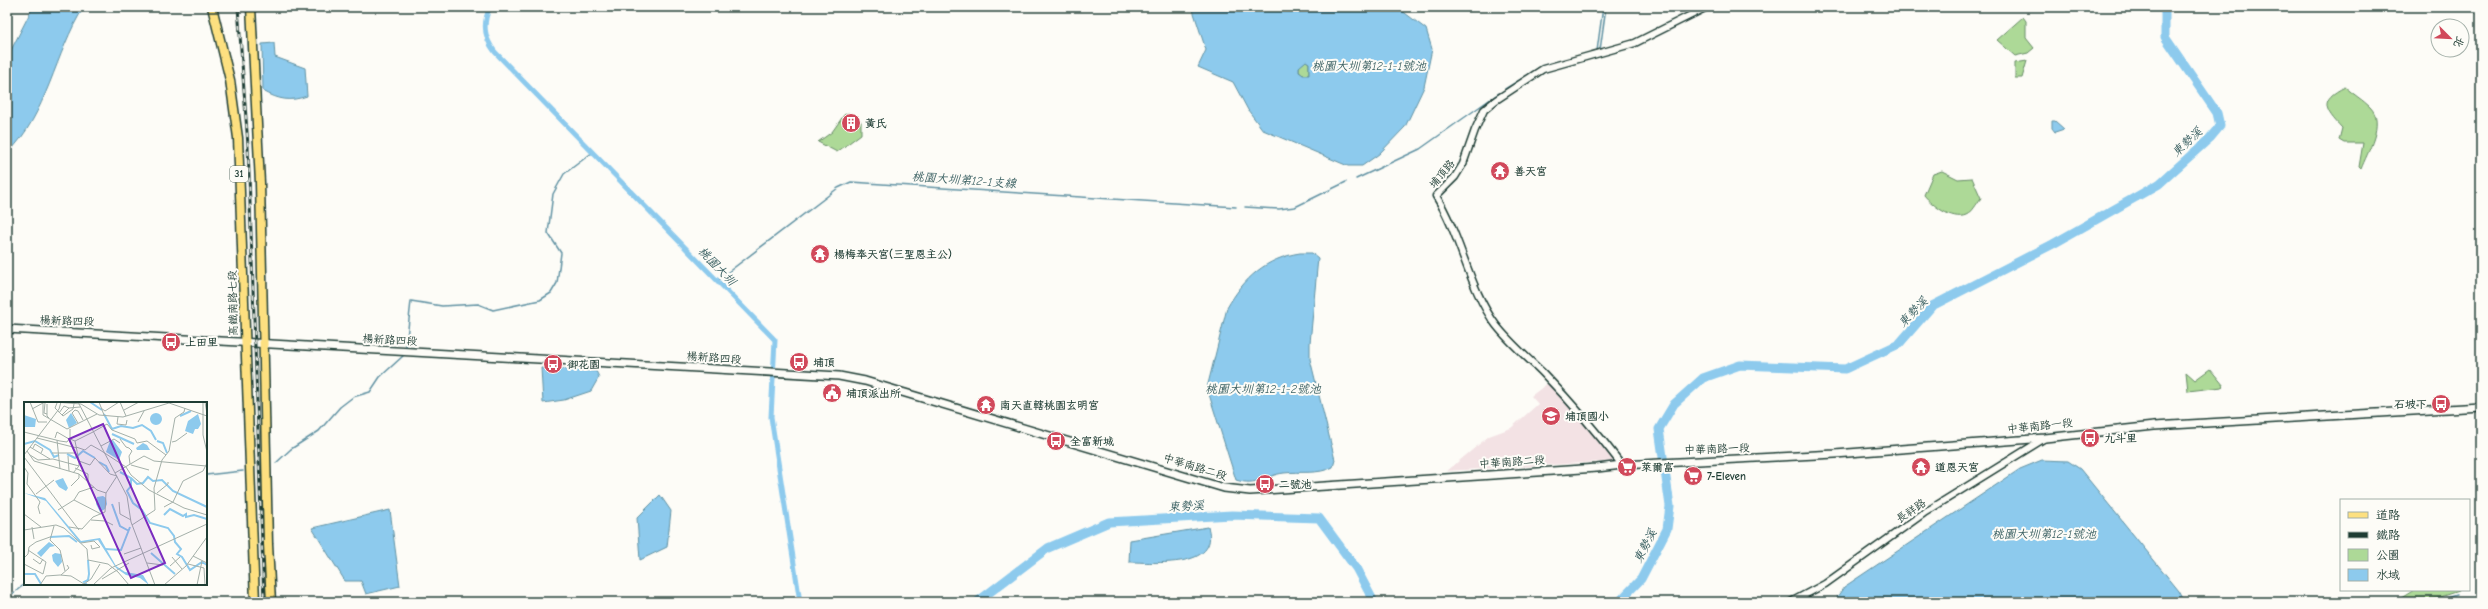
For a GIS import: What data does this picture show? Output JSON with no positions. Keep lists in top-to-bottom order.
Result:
{
  "streets": {
    "main road": [
      "31",
      "高鐵南路七段",
      "楊新路四段",
      "中華南路一段",
      "中華南路二段"
    ],
    "street": ["埔頂路", "長祥路"]
  },
  "crossings": [
    ["31", "楊新路四段"],
    ["埔頂路", "中華南路二段"],
    ["高鐵南路七段", "楊新路四段"],
    ["楊新路四段", "中華南路二段"],
    ["中華南路一段", "中華南路二段"],
    ["中華南路一段", "長祥路"]
  ],
  "water": [
    "桃園大圳第12-1-1號池",
    "東勢溪",
    "桃園大圳第12-1支線",
    "桃園大圳",
    "桃園大圳第12-1-2號池",
    "桃園大圳第12-1號池"
  ],
  "places": {
    "building": ["黃氏"],
    "temple": [
      "善天宮",
      "楊梅奉天宮(三聖恩主公)",
      "南天直轄桃園玄明宮",
      "道恩天宮"
    ],
    "bus stop": [
      "上田里",
      "埔頂",
      "御花園",
      "石坡下",
      "九斗里",
      "全富新城",
      "二號池"
    ],
    "public building": ["埔頂派出所"],
    "school or university": ["埔頂國小"],
    "supermarket": ["萊爾富", "7-Eleven"]
  },
  "legend": [
    "道路",
    "鐵路",
    "公園",
    "水域"
  ],
  "north": "bottom right"
}
